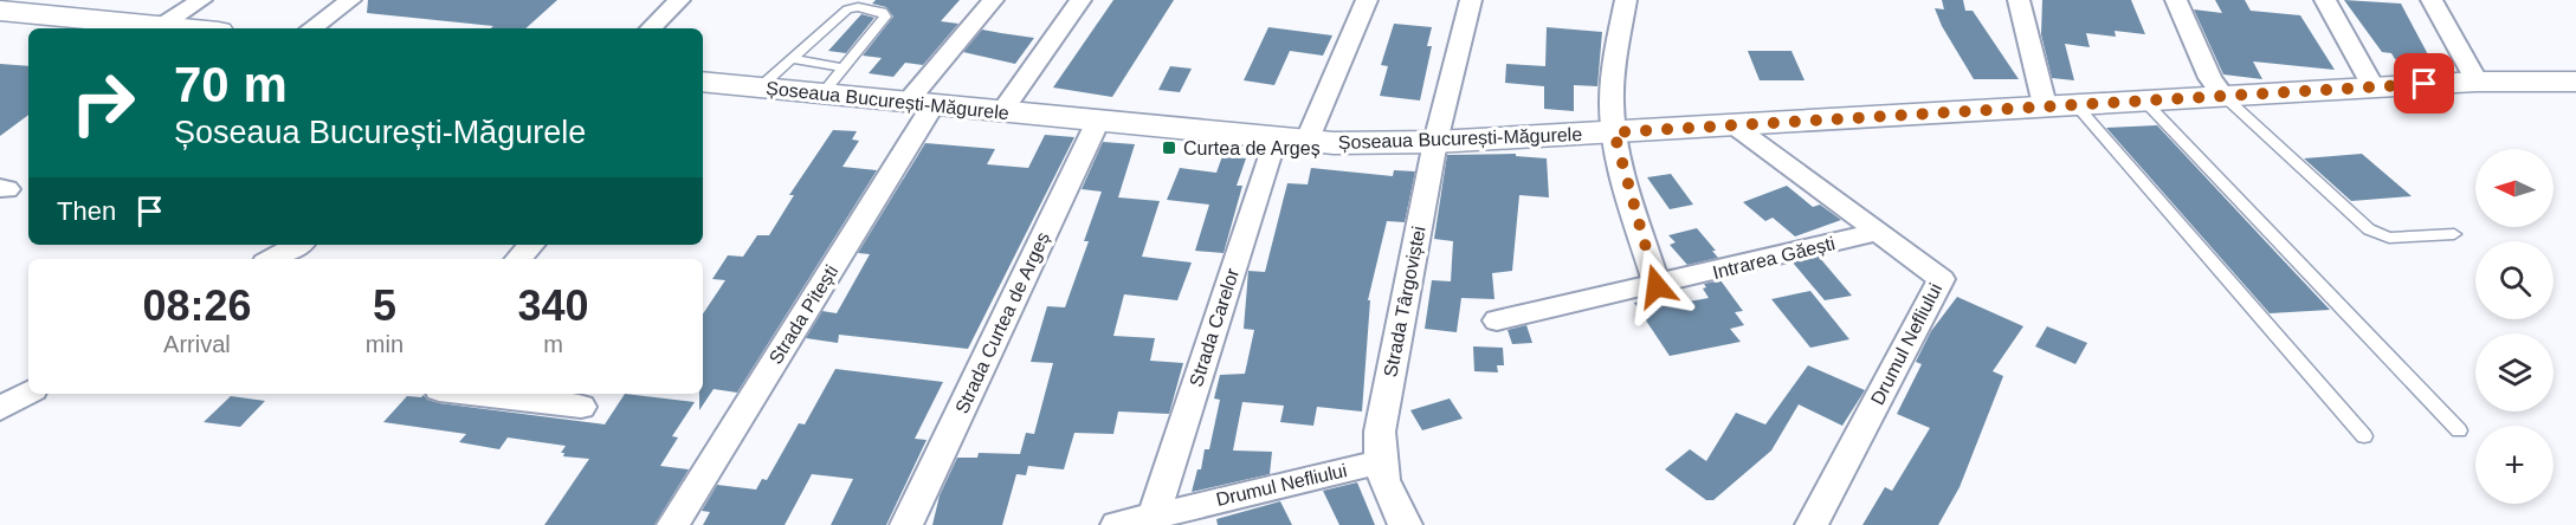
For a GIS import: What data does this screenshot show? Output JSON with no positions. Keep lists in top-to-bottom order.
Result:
{
  "streets": {
    "main road": ["Șoseaua București-Măgurele"],
    "street": [
      "Intrarea Găești",
      "Strada Târgoviștei",
      "Strada Pitești",
      "Strada Curtea de Argeș",
      "Strada Carelor",
      "Drumul Nefliului"
    ]
  },
  "crossings": [
    ["Șoseaua București-Măgurele", "Strada Târgoviștei"],
    ["Șoseaua București-Măgurele", "Strada Pitești"],
    ["Șoseaua București-Măgurele", "Strada Curtea de Argeș"],
    ["Șoseaua București-Măgurele", "Strada Carelor"],
    ["Șoseaua București-Măgurele", "Drumul Nefliului"],
    ["Intrarea Găești", "Drumul Nefliului"],
    ["Strada Târgoviștei", "Drumul Nefliului"],
    ["Strada Carelor", "Drumul Nefliului"]
  ],
  "places": {
    "transit": ["Curtea de Argeș"]
  },
  "north": "left",
  "page": {
    "turn": ["70 m", "Șoseaua București-Măgurele"],
    "map_buttons": "+",
    "then": "Then",
    "eta": [
      "08:26",
      "Arrival",
      "5",
      "min",
      "340",
      "m"
    ]
  }
}
